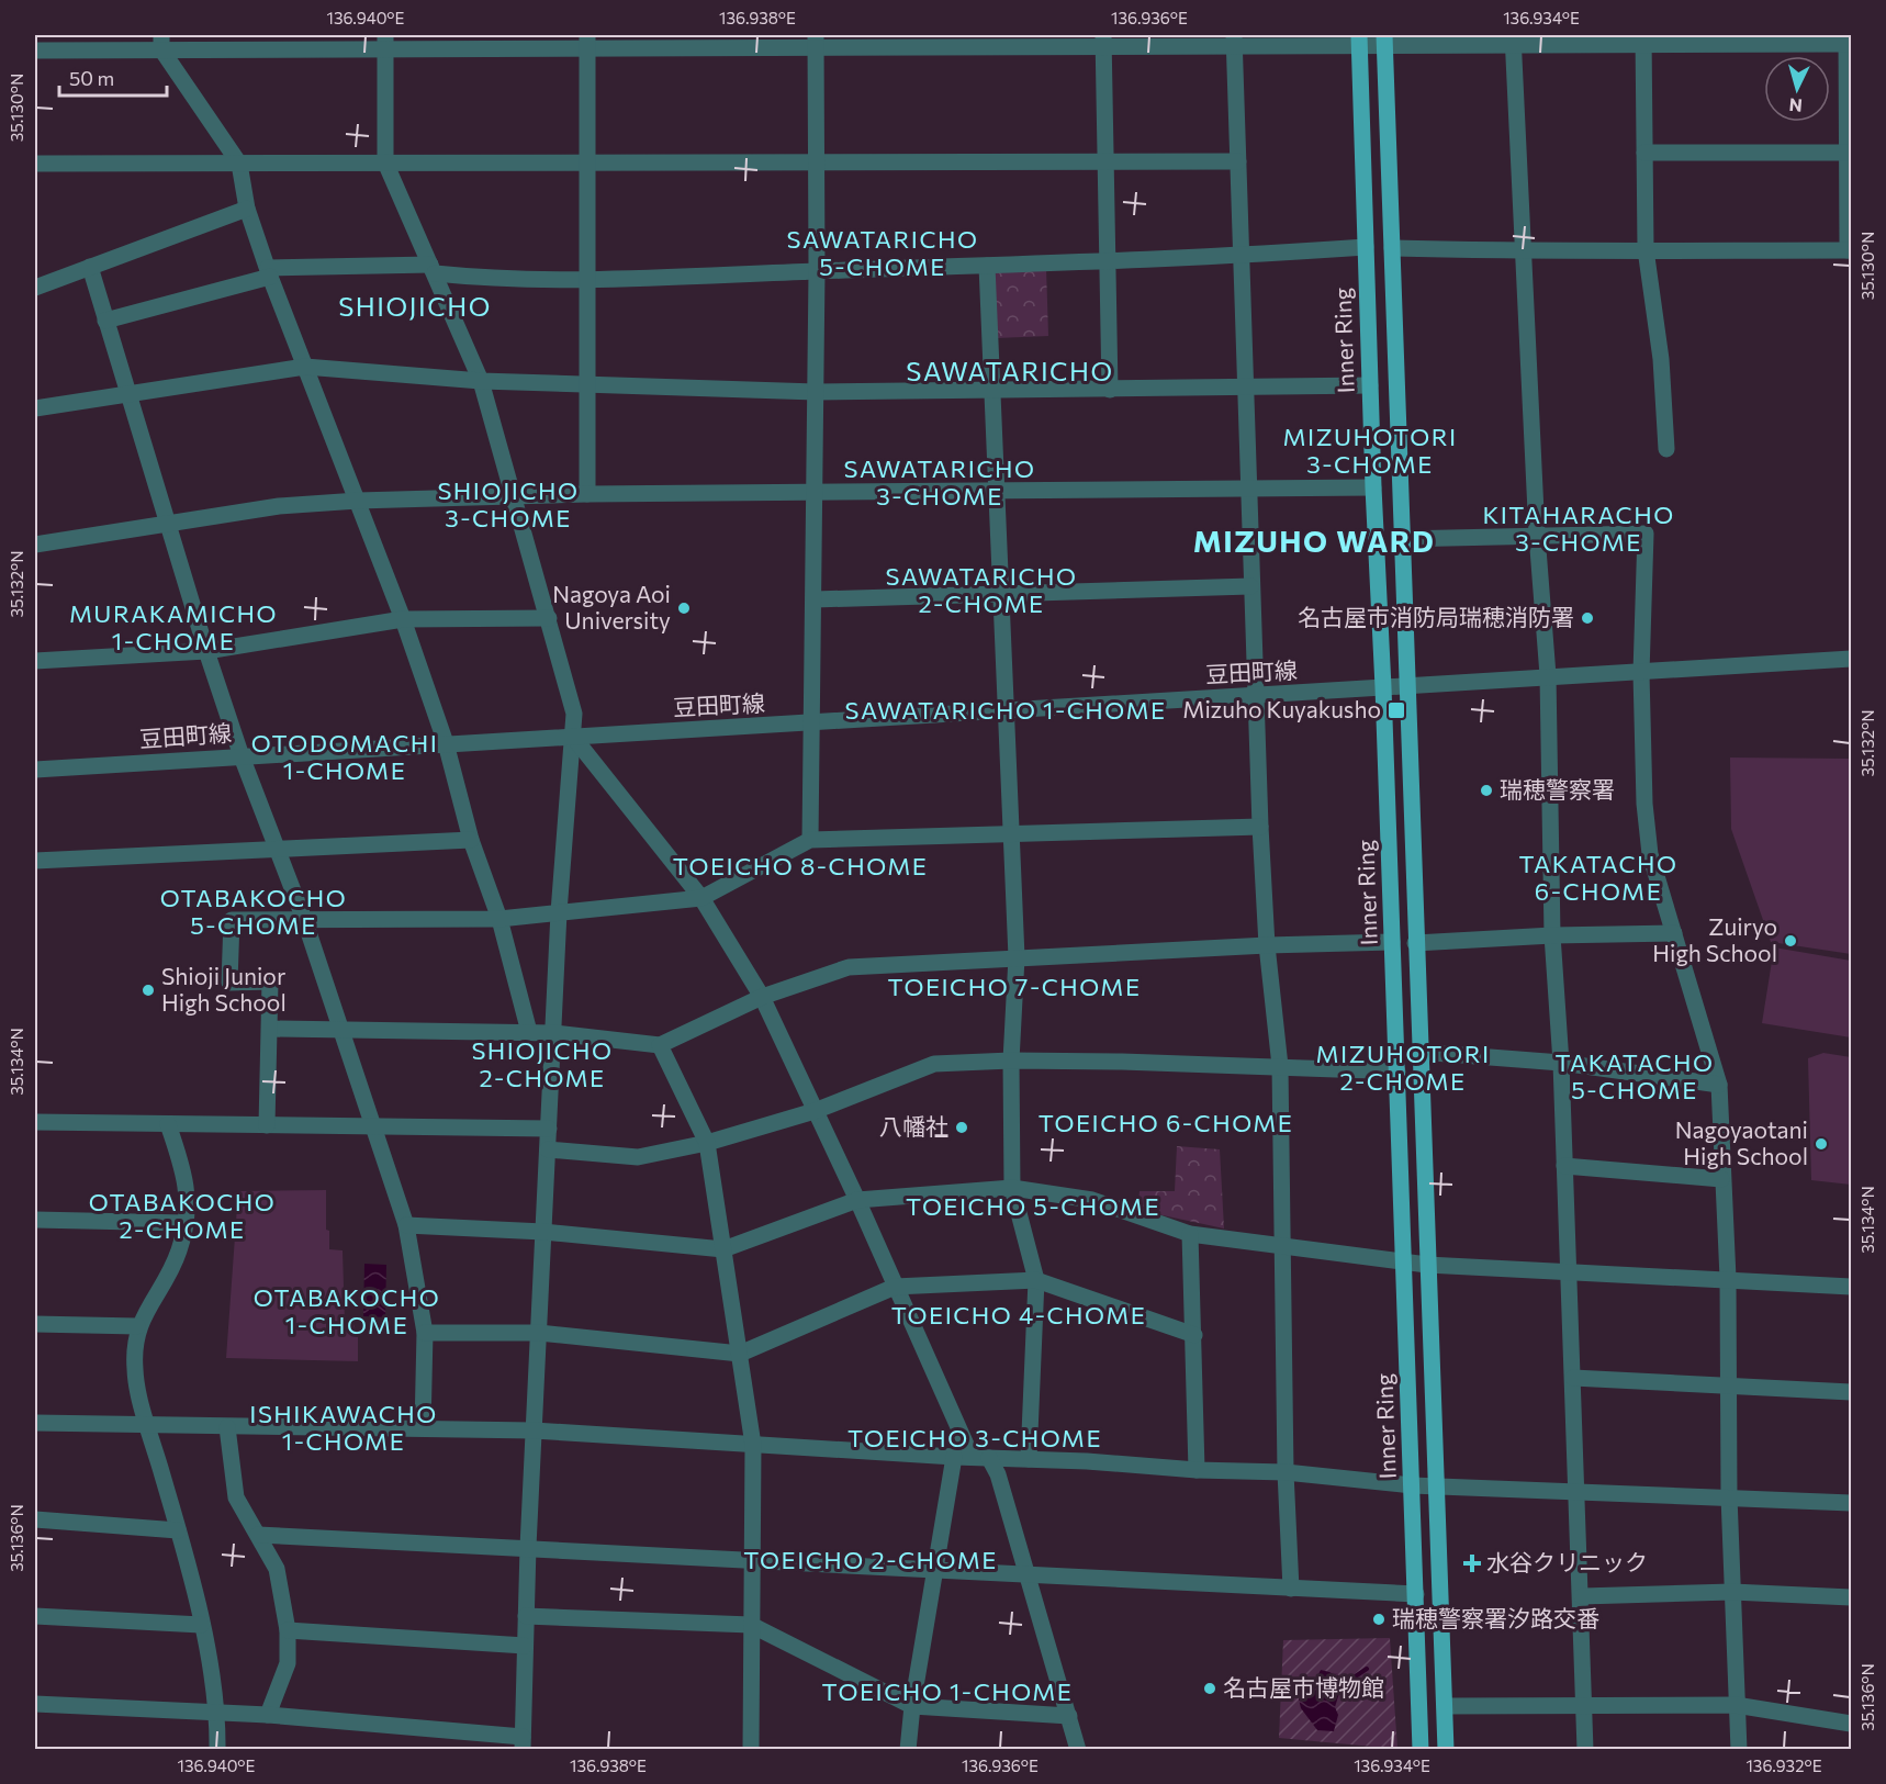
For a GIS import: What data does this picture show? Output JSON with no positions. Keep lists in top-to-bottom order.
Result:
{
  "streets": {
    "main road": ["Inner Ring"],
    "street": ["豆田町線"]
  },
  "crossings": [
    ["Inner Ring", "豆田町線"]
  ],
  "districts": [
    "SAWATARICHO 5-CHOME",
    "SHIOJICHO",
    "SAWATARICHO",
    "MIZUHOTORI 3-CHOME",
    "SAWATARICHO 3-CHOME",
    "SHIOJICHO 3-CHOME",
    "KITAHARACHO 3-CHOME",
    "MIZUHO WARD",
    "SAWATARICHO 2-CHOME",
    "MURAKAMICHO 1-CHOME",
    "SAWATARICHO 1-CHOME",
    "OTODOMACHI 1-CHOME",
    "TAKATACHO 6-CHOME",
    "TOEICHO 8-CHOME",
    "OTABAKOCHO 5-CHOME",
    "TOEICHO 7-CHOME",
    "SHIOJICHO 2-CHOME",
    "MIZUHOTORI 2-CHOME",
    "TAKATACHO 5-CHOME",
    "TOEICHO 6-CHOME",
    "OTABAKOCHO 2-CHOME",
    "TOEICHO 5-CHOME",
    "OTABAKOCHO 1-CHOME",
    "TOEICHO 4-CHOME",
    "ISHIKAWACHO 1-CHOME",
    "TOEICHO 3-CHOME",
    "TOEICHO 2-CHOME",
    "TOEICHO 1-CHOME"
  ],
  "places": {
    "other": [
      "Nagoya Aoi University",
      "名古屋市消防局瑞穂消防署",
      "瑞穂警察署",
      "Zuiryo High School",
      "Shioji Junior High School",
      "八幡社",
      "Nagoyaotani High School",
      "瑞穂警察署汐路交番",
      "名古屋市博物館"
    ],
    "transit": ["Mizuho Kuyakusho"],
    "health": ["水谷クリニック"]
  },
  "scale_bar": "50 m",
  "north": "bottom",
  "coordinates": [
    "136.940°E",
    "136.938°E",
    "136.936°E",
    "136.934°E",
    "35.130°N",
    "35.132°N",
    "35.134°N",
    "35.136°N",
    "136.932°E"
  ]
}
